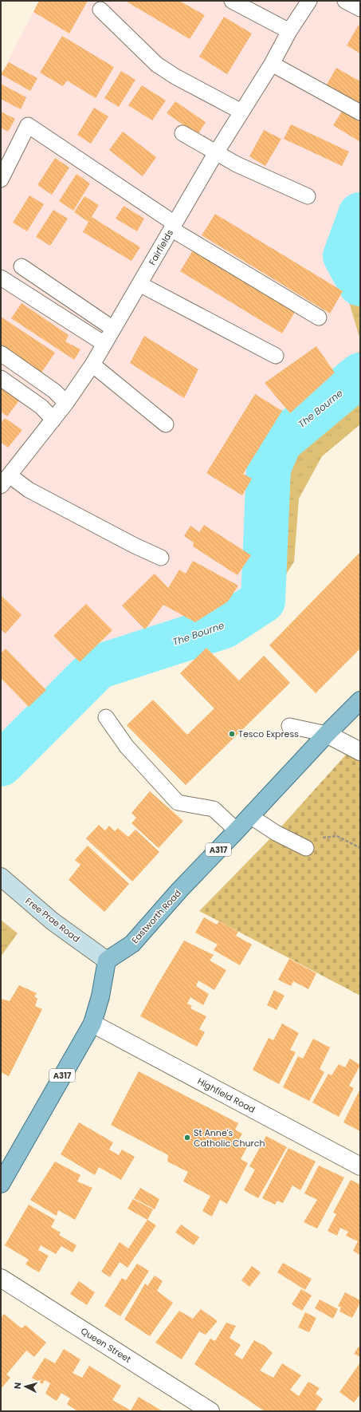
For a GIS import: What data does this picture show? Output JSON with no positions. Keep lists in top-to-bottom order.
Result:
{
  "streets": {
    "main road": ["A317", "Eastworth Road"],
    "street": ["Free Prae Road", "Highfield Road", "Queen Street"],
    "lane": ["Fairfields"]
  },
  "crossings": [
    ["A317", "Eastworth Road"],
    ["A317", "Free Prae Road"],
    ["A317", "Highfield Road"],
    ["Eastworth Road", "Free Prae Road"]
  ],
  "water": ["The Bourne"],
  "places": ["Tesco Express", "St Anne's Catholic Church"],
  "north": "left"
}
